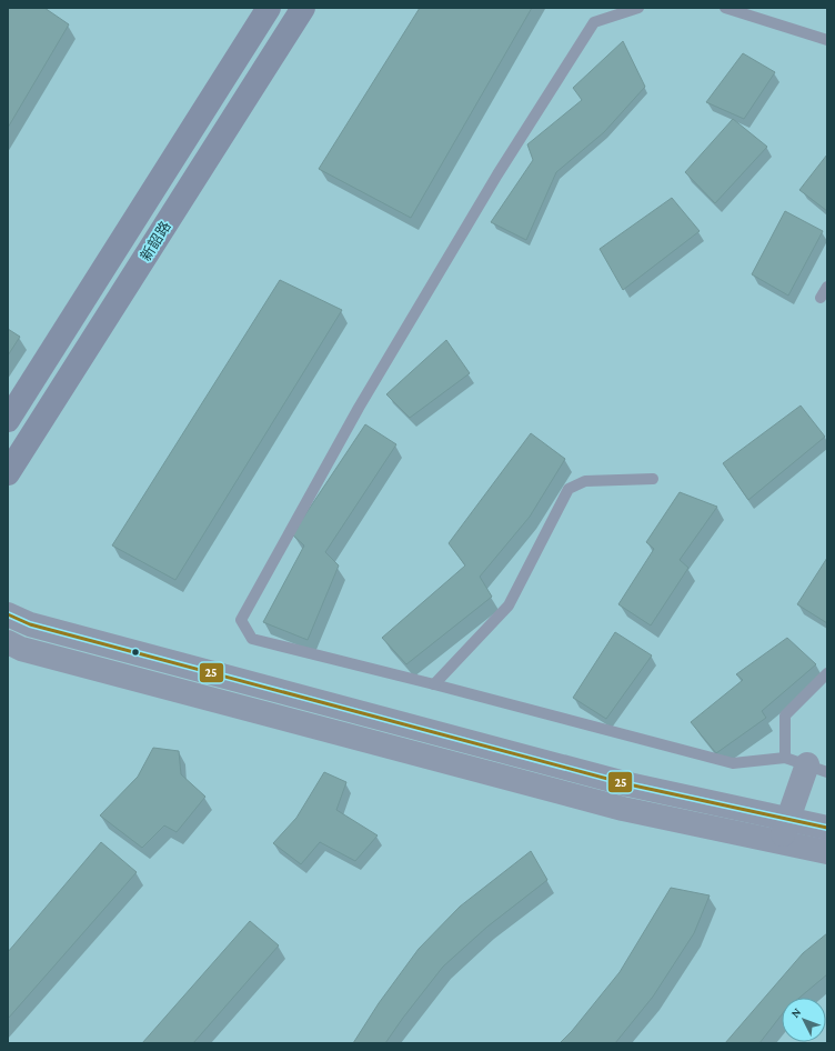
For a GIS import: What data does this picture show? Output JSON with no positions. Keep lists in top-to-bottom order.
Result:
{
  "streets": {
    "main road": ["新韶路"]
  },
  "lines": ["transit line 25"],
  "north": "top left"
}
